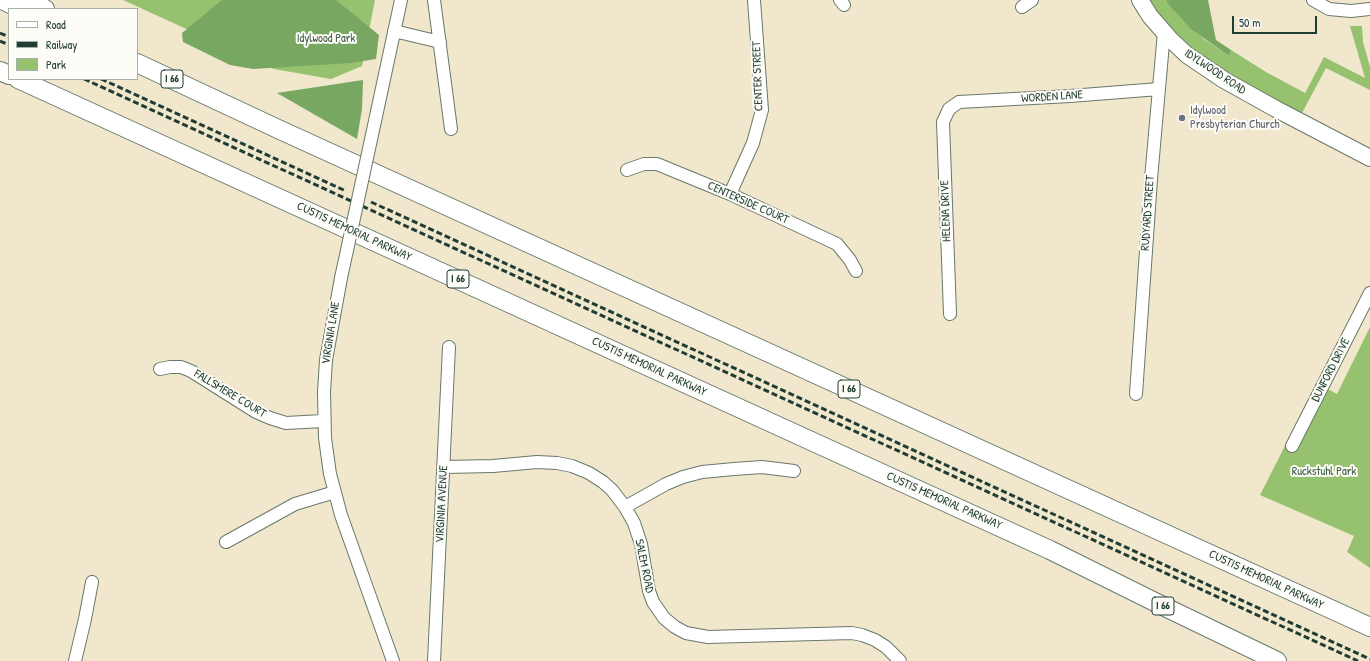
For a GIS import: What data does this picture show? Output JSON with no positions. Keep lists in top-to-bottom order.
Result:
{
  "streets": {
    "highway": ["I 66", "CUSTIS MEMORIAL PARKWAY"],
    "main road": ["IDYLWOOD ROAD"],
    "street": [
      "CENTER STREET",
      "WORDEN LANE",
      "CENTERSIDE COURT",
      "HELENA DRIVE",
      "RUDYARD STREET",
      "VIRGINIA LANE",
      "DUNFORD DRIVE",
      "FALLSMERE COURT",
      "VIRGINIA AVENUE",
      "SALEM ROAD"
    ]
  },
  "crossings": [
    ["IDYLWOOD ROAD", "RUDYARD STREET"],
    ["CENTER STREET", "CENTERSIDE COURT"],
    ["WORDEN LANE", "HELENA DRIVE"],
    ["WORDEN LANE", "RUDYARD STREET"],
    ["VIRGINIA LANE", "FALLSMERE COURT"],
    ["VIRGINIA AVENUE", "SALEM ROAD"]
  ],
  "parks": ["Idylwood Park", "Ruckstuhl Park"],
  "places": ["Idylwood Presbyterian Church"],
  "legend": ["Road", "Railway", "Park"],
  "scale_bar": "50 m"
}
